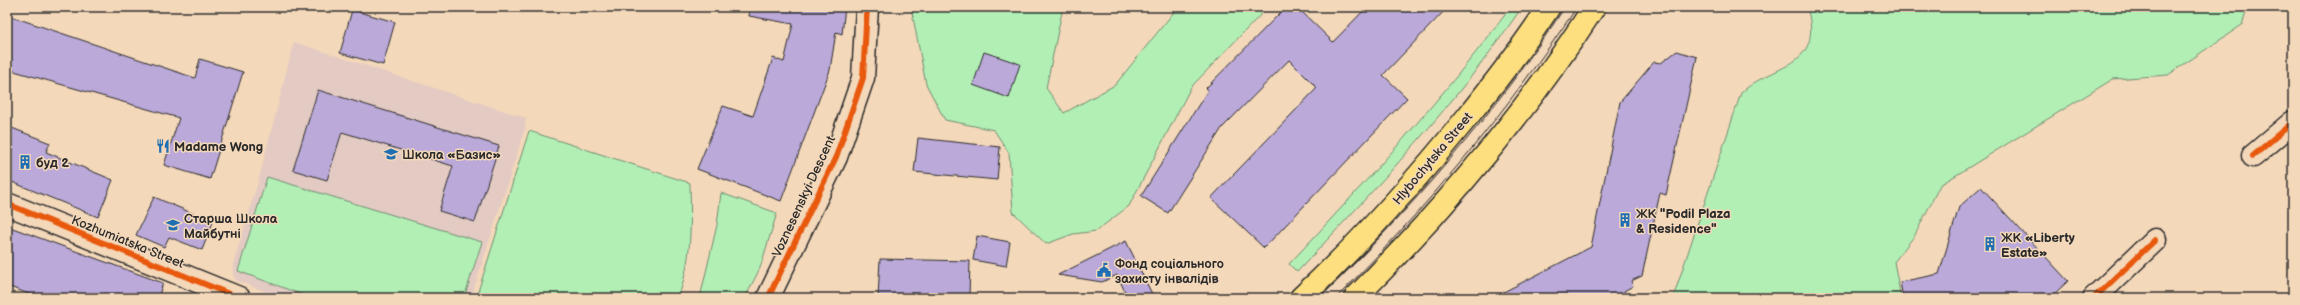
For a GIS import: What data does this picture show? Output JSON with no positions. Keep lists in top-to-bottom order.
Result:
{
  "streets": {
    "main road": ["Hlybochytska Street"],
    "street": ["Voznesenskyi Descent", "Kozhumiatska Street"]
  },
  "places": {
    "restaurant": ["Madame Wong"],
    "school or university": ["Школа «Базис»", "Старша Школа Майбутні"],
    "building": ["буд 2", "ЖК \"Podil Plaza & Residence\"", "ЖК «Liberty Estate»"],
    "public building": ["Фонд соціального захисту інвалідів"]
  }
}
